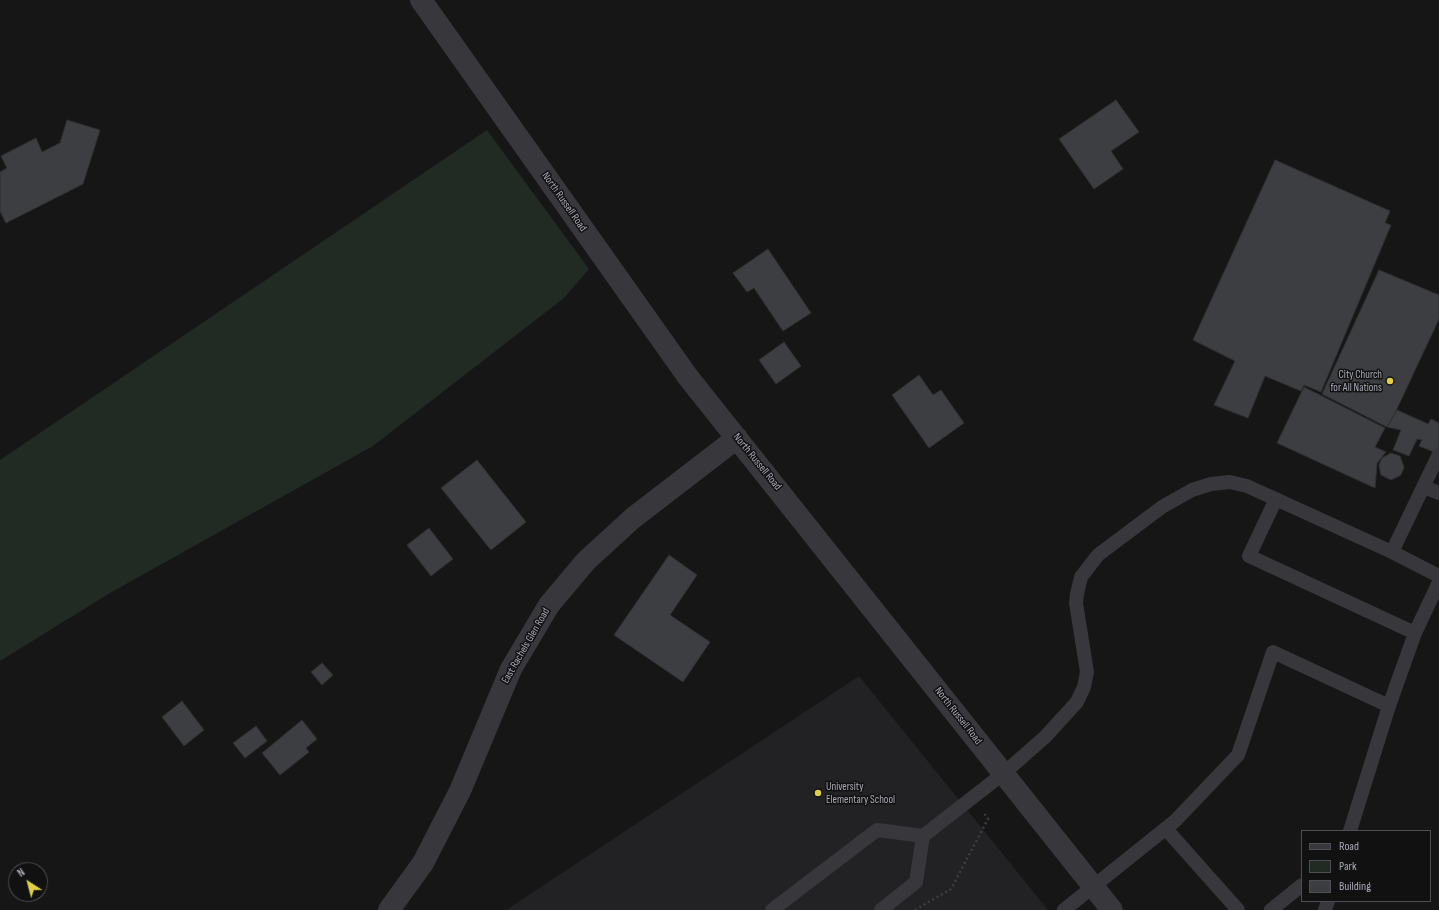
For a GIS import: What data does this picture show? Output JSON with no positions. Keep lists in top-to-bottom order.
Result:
{
  "streets": {
    "street": ["North Russell Road", "East Rachels Glen Road"]
  },
  "crossings": [
    ["North Russell Road", "East Rachels Glen Road"]
  ],
  "places": ["City Church for All Nations", "University Elementary School"],
  "legend": ["Road", "Park", "Building"],
  "north": "top left"
}
